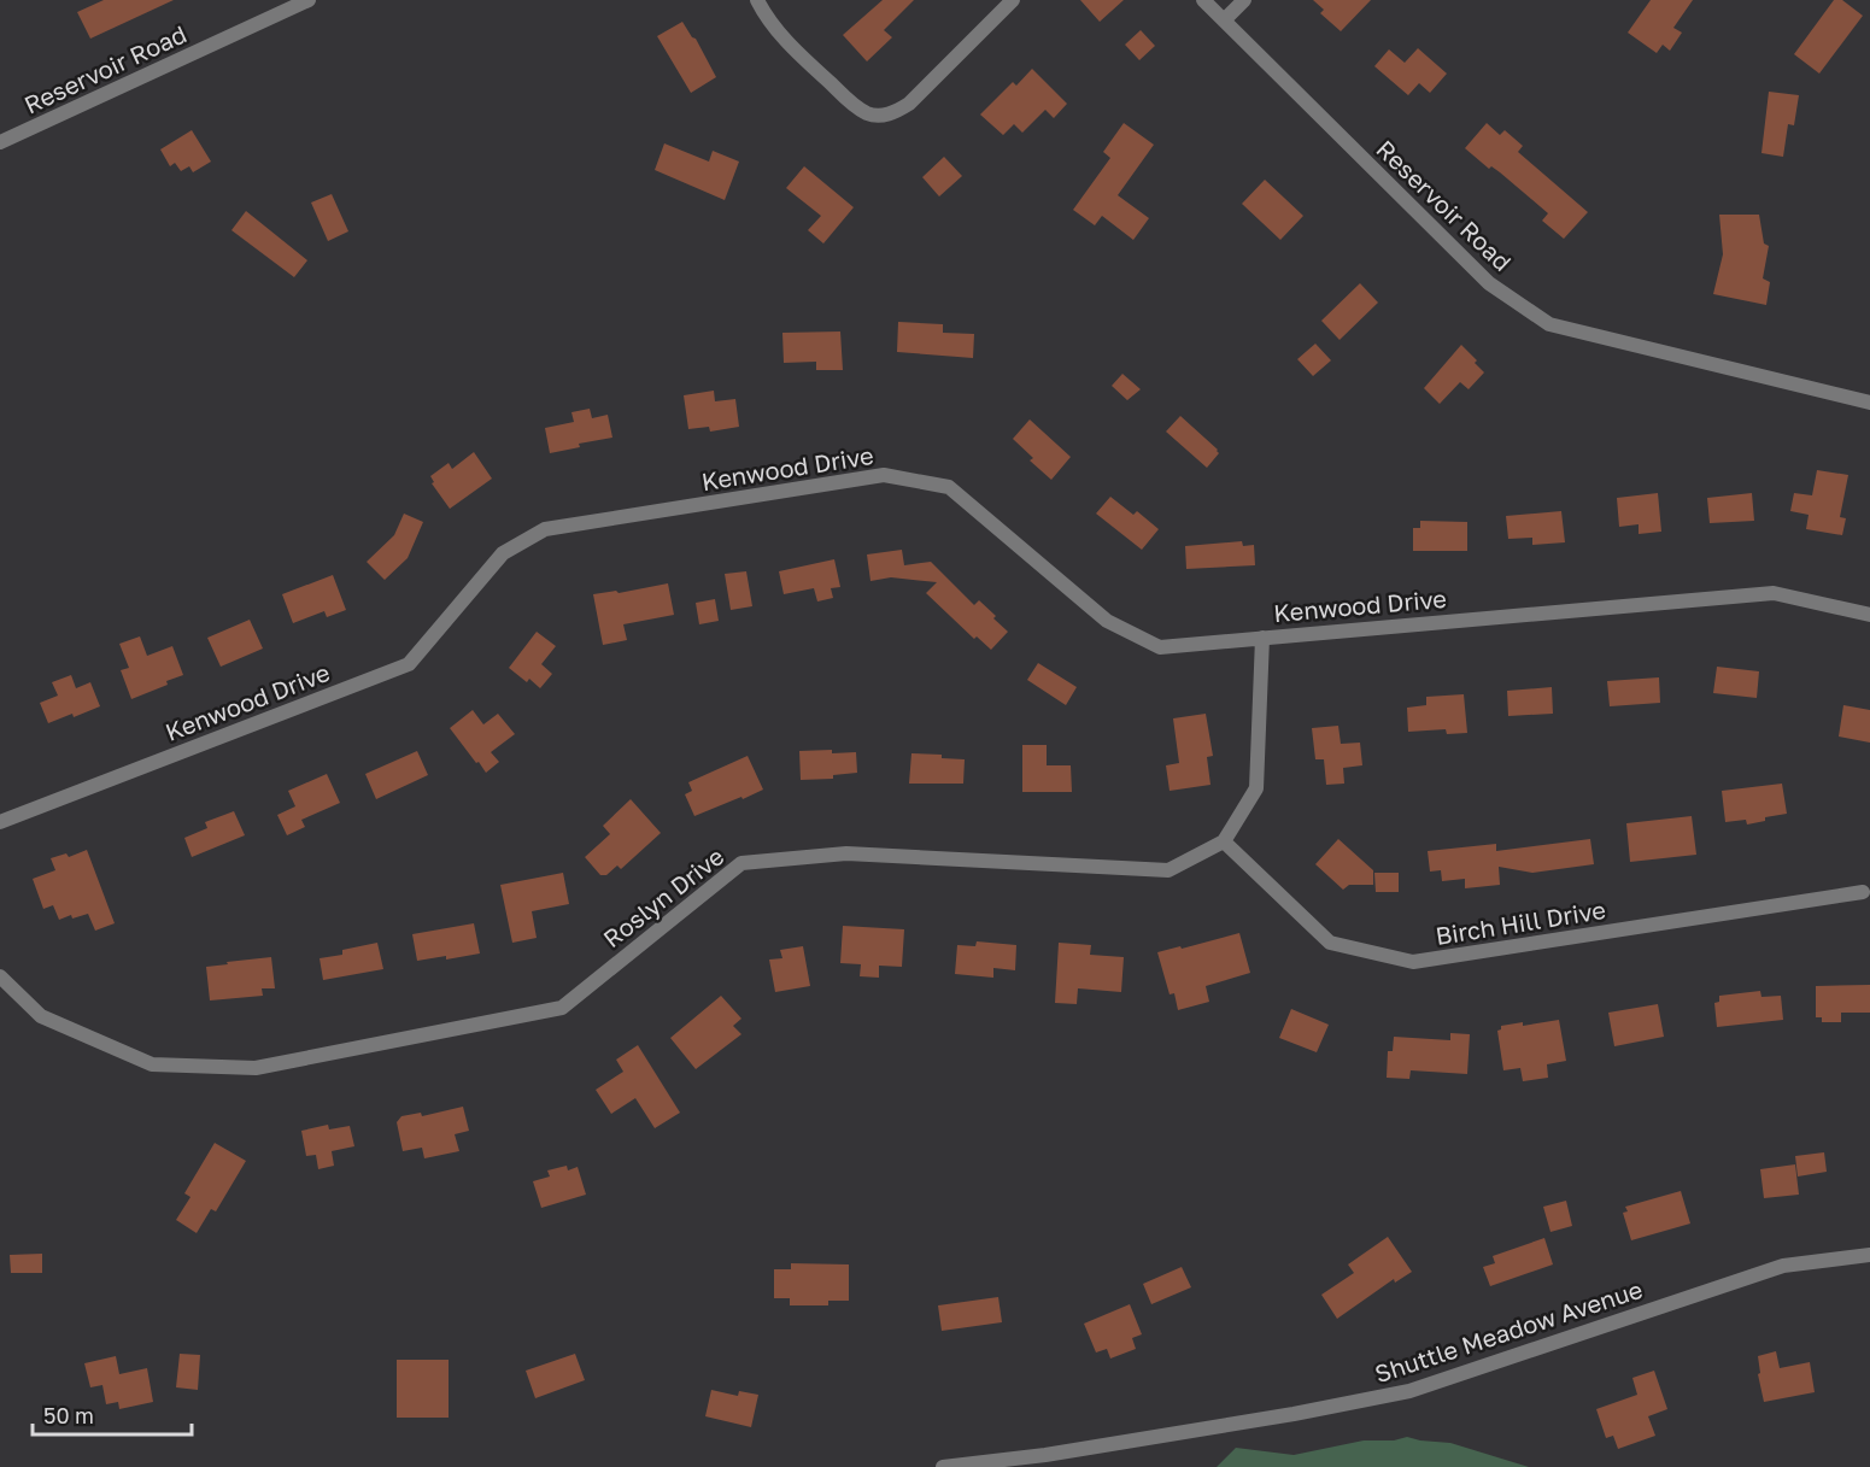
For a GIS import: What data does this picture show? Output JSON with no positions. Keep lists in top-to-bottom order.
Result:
{
  "streets": {
    "street": [
      "Reservoir Road",
      "Kenwood Drive",
      "Roslyn Drive",
      "Birch Hill Drive",
      "Shuttle Meadow Avenue"
    ]
  },
  "crossings": [
    ["Roslyn Drive", "Birch Hill Drive"]
  ],
  "scale_bar": "50 m"
}
